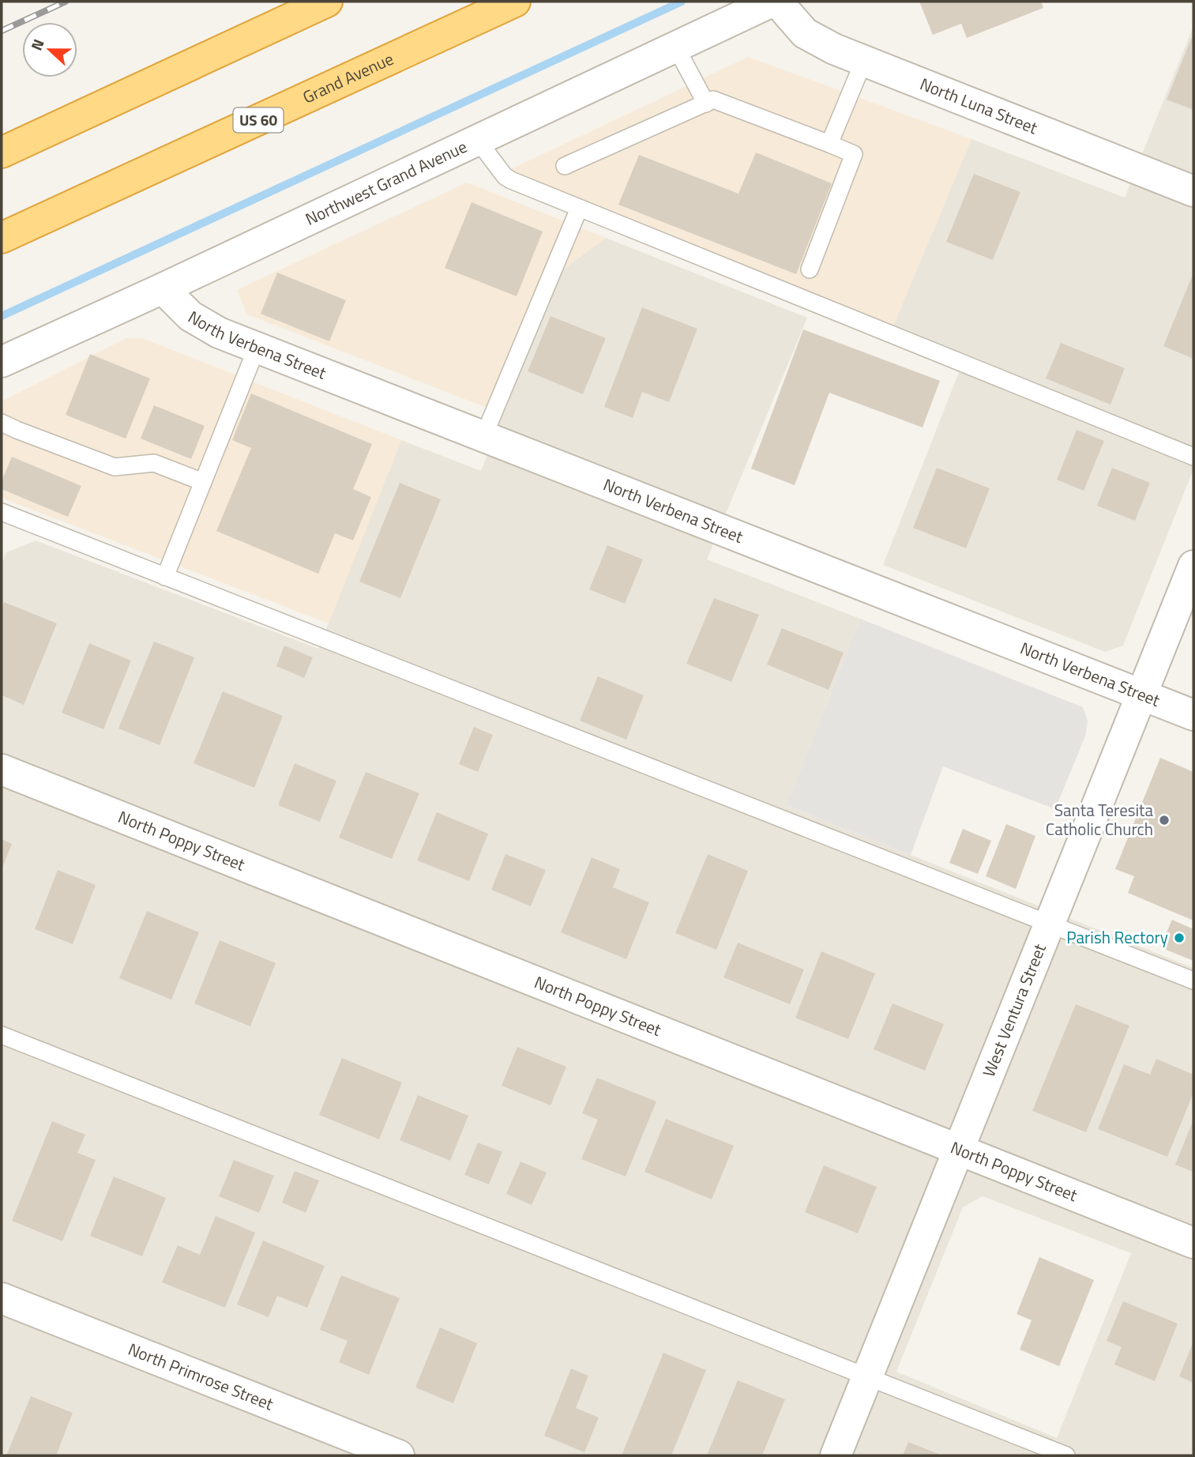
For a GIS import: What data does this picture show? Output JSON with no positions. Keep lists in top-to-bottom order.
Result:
{
  "streets": {
    "highway": ["Grand Avenue", "US 60"],
    "street": [
      "North Luna Street",
      "Northwest Grand Avenue",
      "North Verbena Street",
      "North Poppy Street",
      "West Ventura Street",
      "North Primrose Street"
    ]
  },
  "crossings": [
    ["Northwest Grand Avenue", "North Verbena Street"],
    ["North Verbena Street", "West Ventura Street"],
    ["North Poppy Street", "West Ventura Street"]
  ],
  "places": ["Santa Teresita Catholic Church", "Parish Rectory"],
  "north": "left"
}
